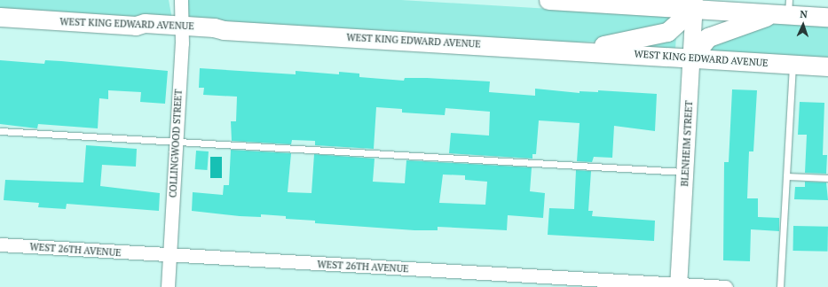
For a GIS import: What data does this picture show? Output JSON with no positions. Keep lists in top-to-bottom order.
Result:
{
  "streets": {
    "main road": ["WEST KING EDWARD AVENUE"],
    "street": ["COLLINGWOOD STREET", "BLENHEIM STREET", "WEST 26TH AVENUE"]
  },
  "crossings": [
    ["WEST KING EDWARD AVENUE", "COLLINGWOOD STREET"],
    ["WEST KING EDWARD AVENUE", "BLENHEIM STREET"],
    ["COLLINGWOOD STREET", "WEST 26TH AVENUE"],
    ["BLENHEIM STREET", "WEST 26TH AVENUE"]
  ],
  "north": "top"
}
